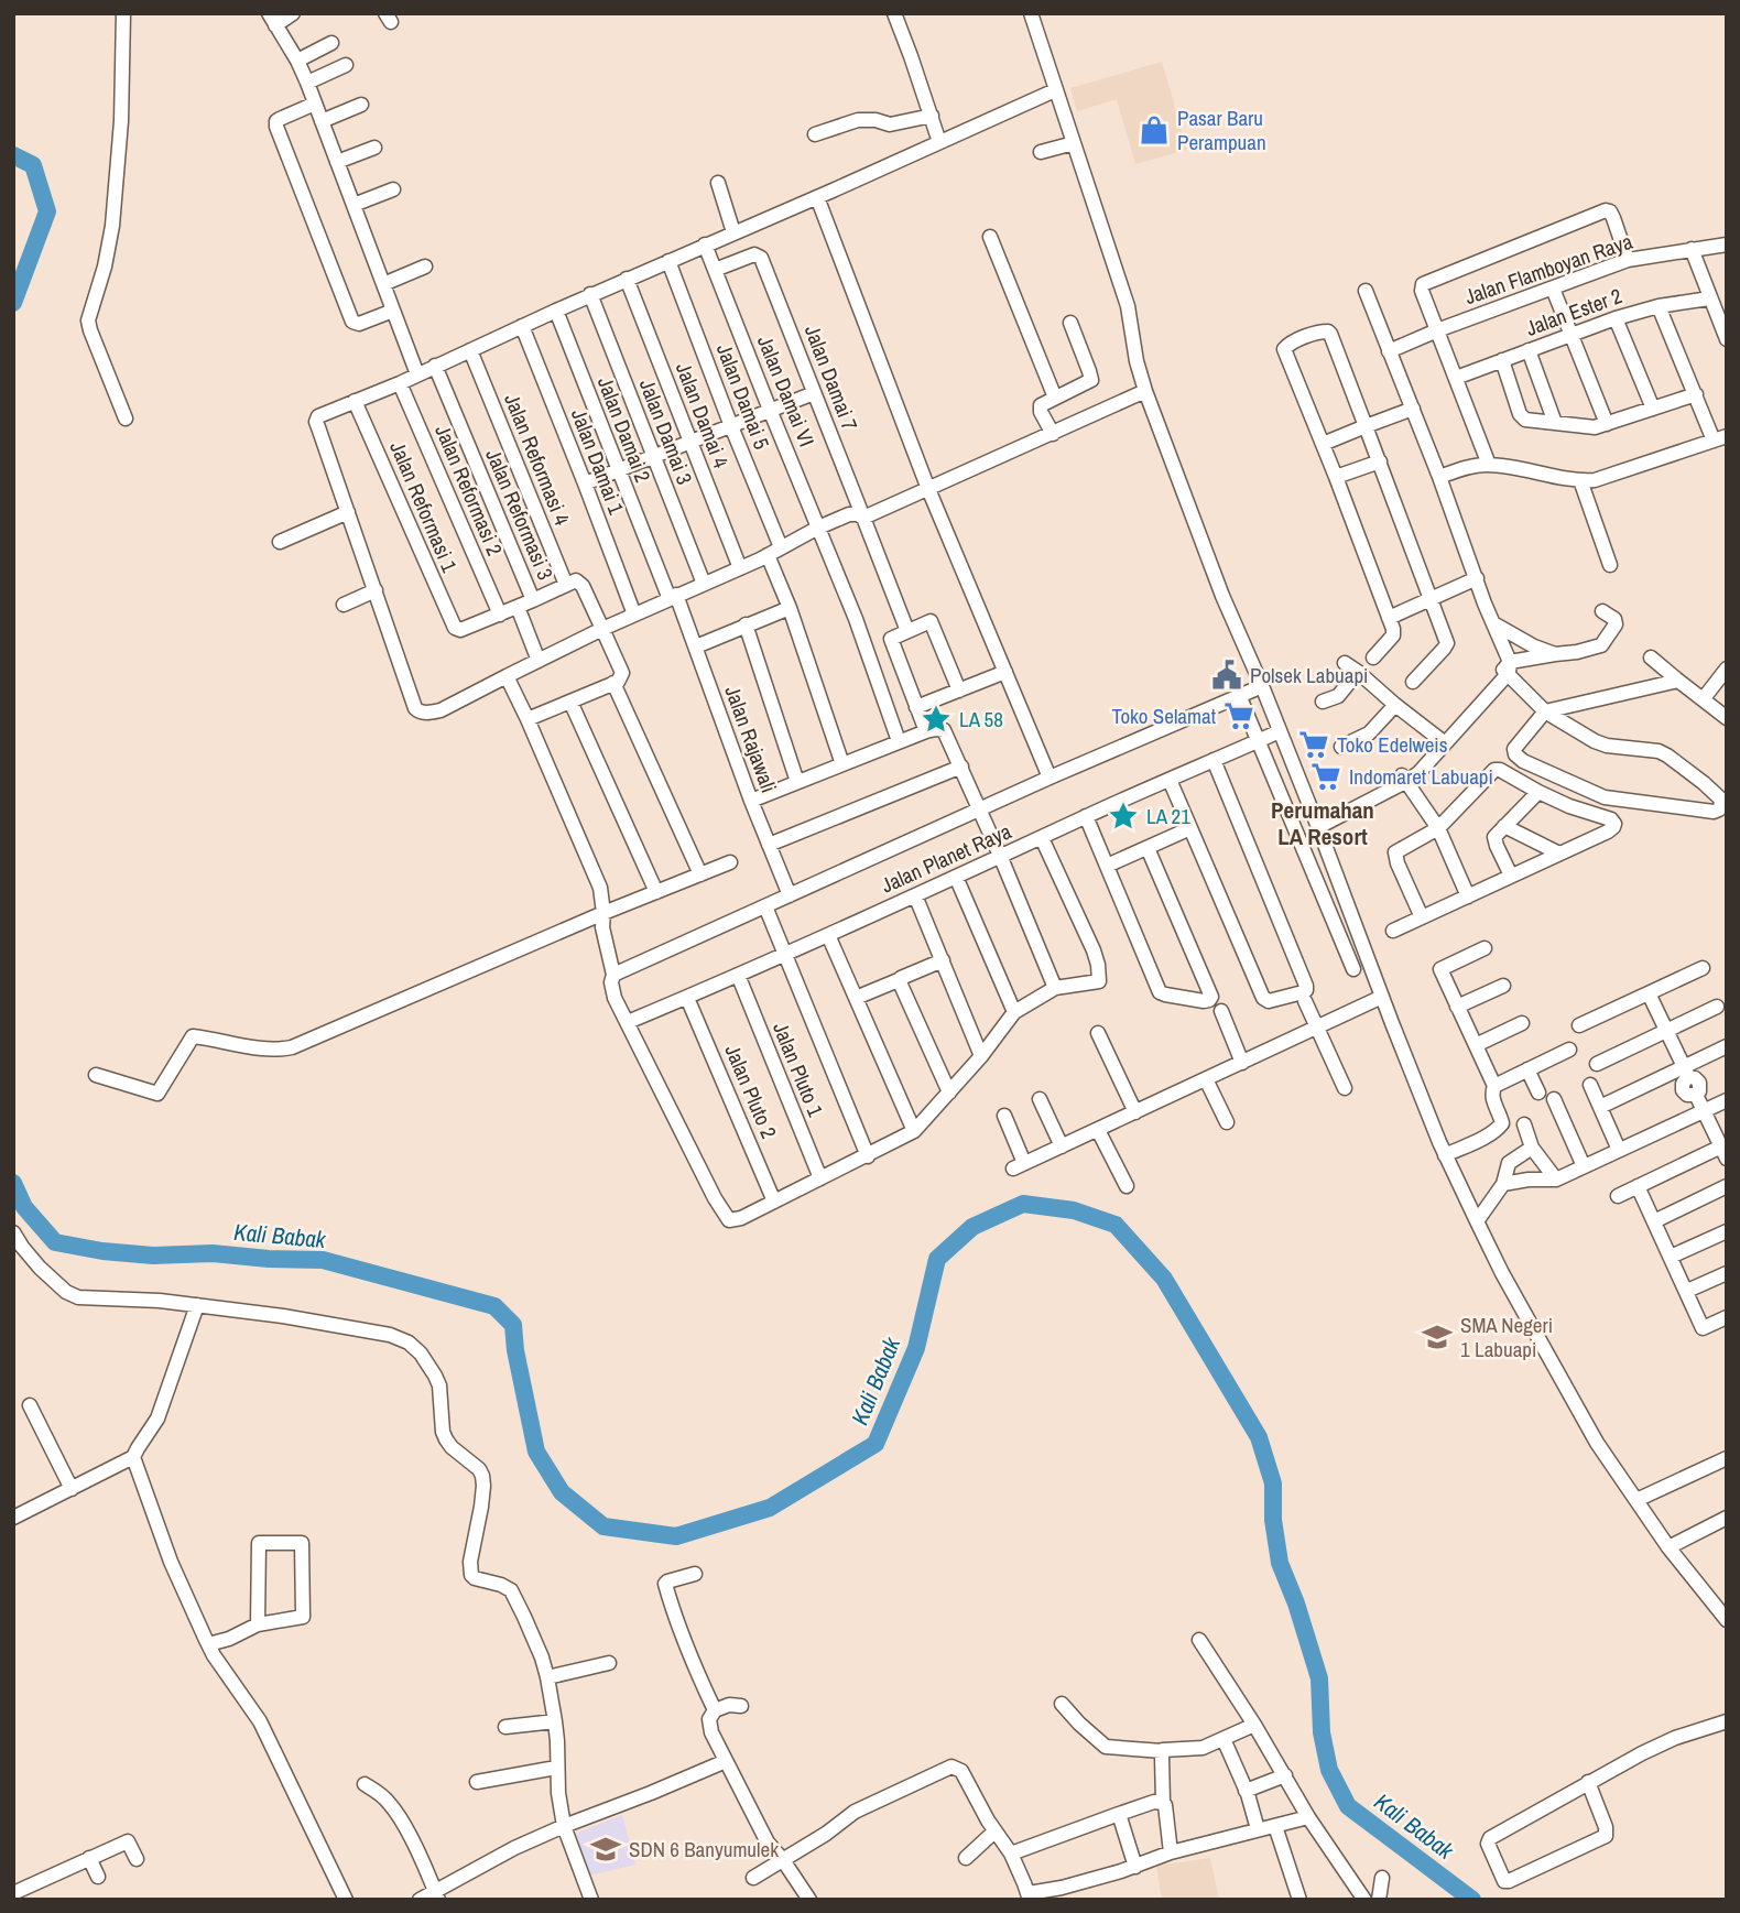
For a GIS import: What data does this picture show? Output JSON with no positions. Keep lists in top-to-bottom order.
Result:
{
  "streets": {
    "street": [
      "Jalan Flamboyan Raya",
      "Jalan Ester 2",
      "Jalan Damai 7",
      "Jalan Damai VI",
      "Jalan Damai 5",
      "Jalan Damai 4",
      "Jalan Damai 2",
      "Jalan Damai 3",
      "Jalan Reformasi 4",
      "Jalan Damai 1",
      "Jalan Reformasi 2",
      "Jalan Reformasi 1",
      "Jalan Reformasi 3",
      "Jalan Rajawali",
      "Jalan Planet Raya",
      "Jalan Pluto 1",
      "Jalan Pluto 2"
    ]
  },
  "crossings": [
    ["Jalan Damai 7", "Jalan Damai VI"],
    ["Jalan Damai 2", "Jalan Rajawali"],
    ["Jalan Reformasi 2", "Jalan Reformasi 3"],
    ["Jalan Reformasi 1", "Jalan Reformasi 3"],
    ["Jalan Rajawali", "Jalan Planet Raya"],
    ["Jalan Planet Raya", "Jalan Pluto 1"],
    ["Jalan Planet Raya", "Jalan Pluto 2"]
  ],
  "districts": ["Perumahan LA Resort"],
  "water": ["Kali Babak"],
  "places": {
    "shop": ["Pasar Baru Perampuan"],
    "public building": ["Polsek Labuapi"],
    "supermarket": ["Toko Selamat", "Toko Edelweis", "Indomaret Labuapi"],
    "place": ["LA 58", "LA 21"],
    "school or university": ["SMA Negeri 1 Labuapi", "SDN 6 Banyumulek"]
  }
}
